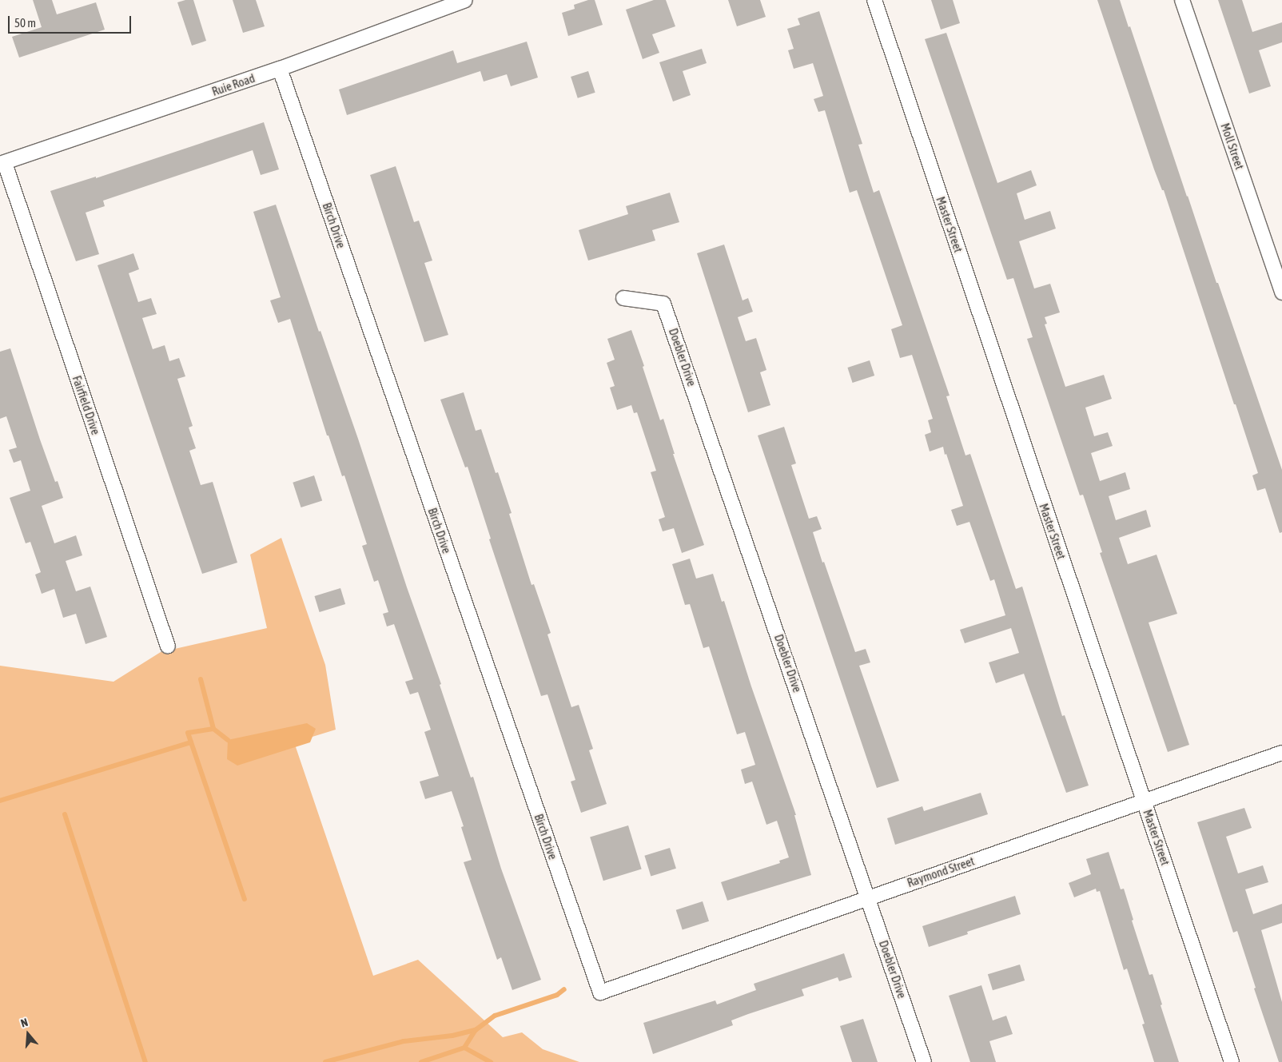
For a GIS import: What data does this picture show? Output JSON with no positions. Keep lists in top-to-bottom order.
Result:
{
  "streets": {
    "street": [
      "Ruie Road",
      "Moll Street",
      "Master Street",
      "Birch Drive",
      "Doebler Drive",
      "Fairfield Drive",
      "Raymond Street"
    ]
  },
  "crossings": [
    ["Ruie Road", "Birch Drive"],
    ["Ruie Road", "Fairfield Drive"],
    ["Master Street", "Raymond Street"],
    ["Birch Drive", "Raymond Street"],
    ["Doebler Drive", "Raymond Street"]
  ],
  "scale_bar": "50 m",
  "north": "top"
}
